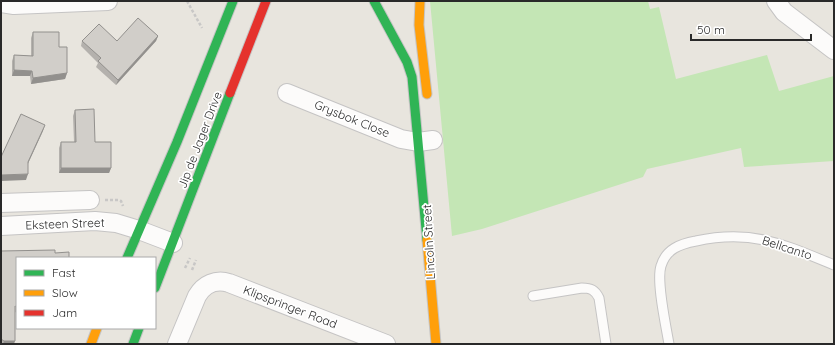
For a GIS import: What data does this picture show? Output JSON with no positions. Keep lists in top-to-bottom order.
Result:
{
  "streets": {
    "main road": ["Jip de Jager Drive", "Lincoln Street"],
    "street": ["Grysbok Close", "Eksteen Street", "Klipspringer Road"],
    "lane": ["Bellcanto"]
  },
  "crossings": [
    ["Grysbok Close", "Lincoln Street"],
    ["Jip de Jager Drive", "Eksteen Street"]
  ],
  "legend": ["Fast", "Slow", "Jam"],
  "scale_bar": "50 m"
}
